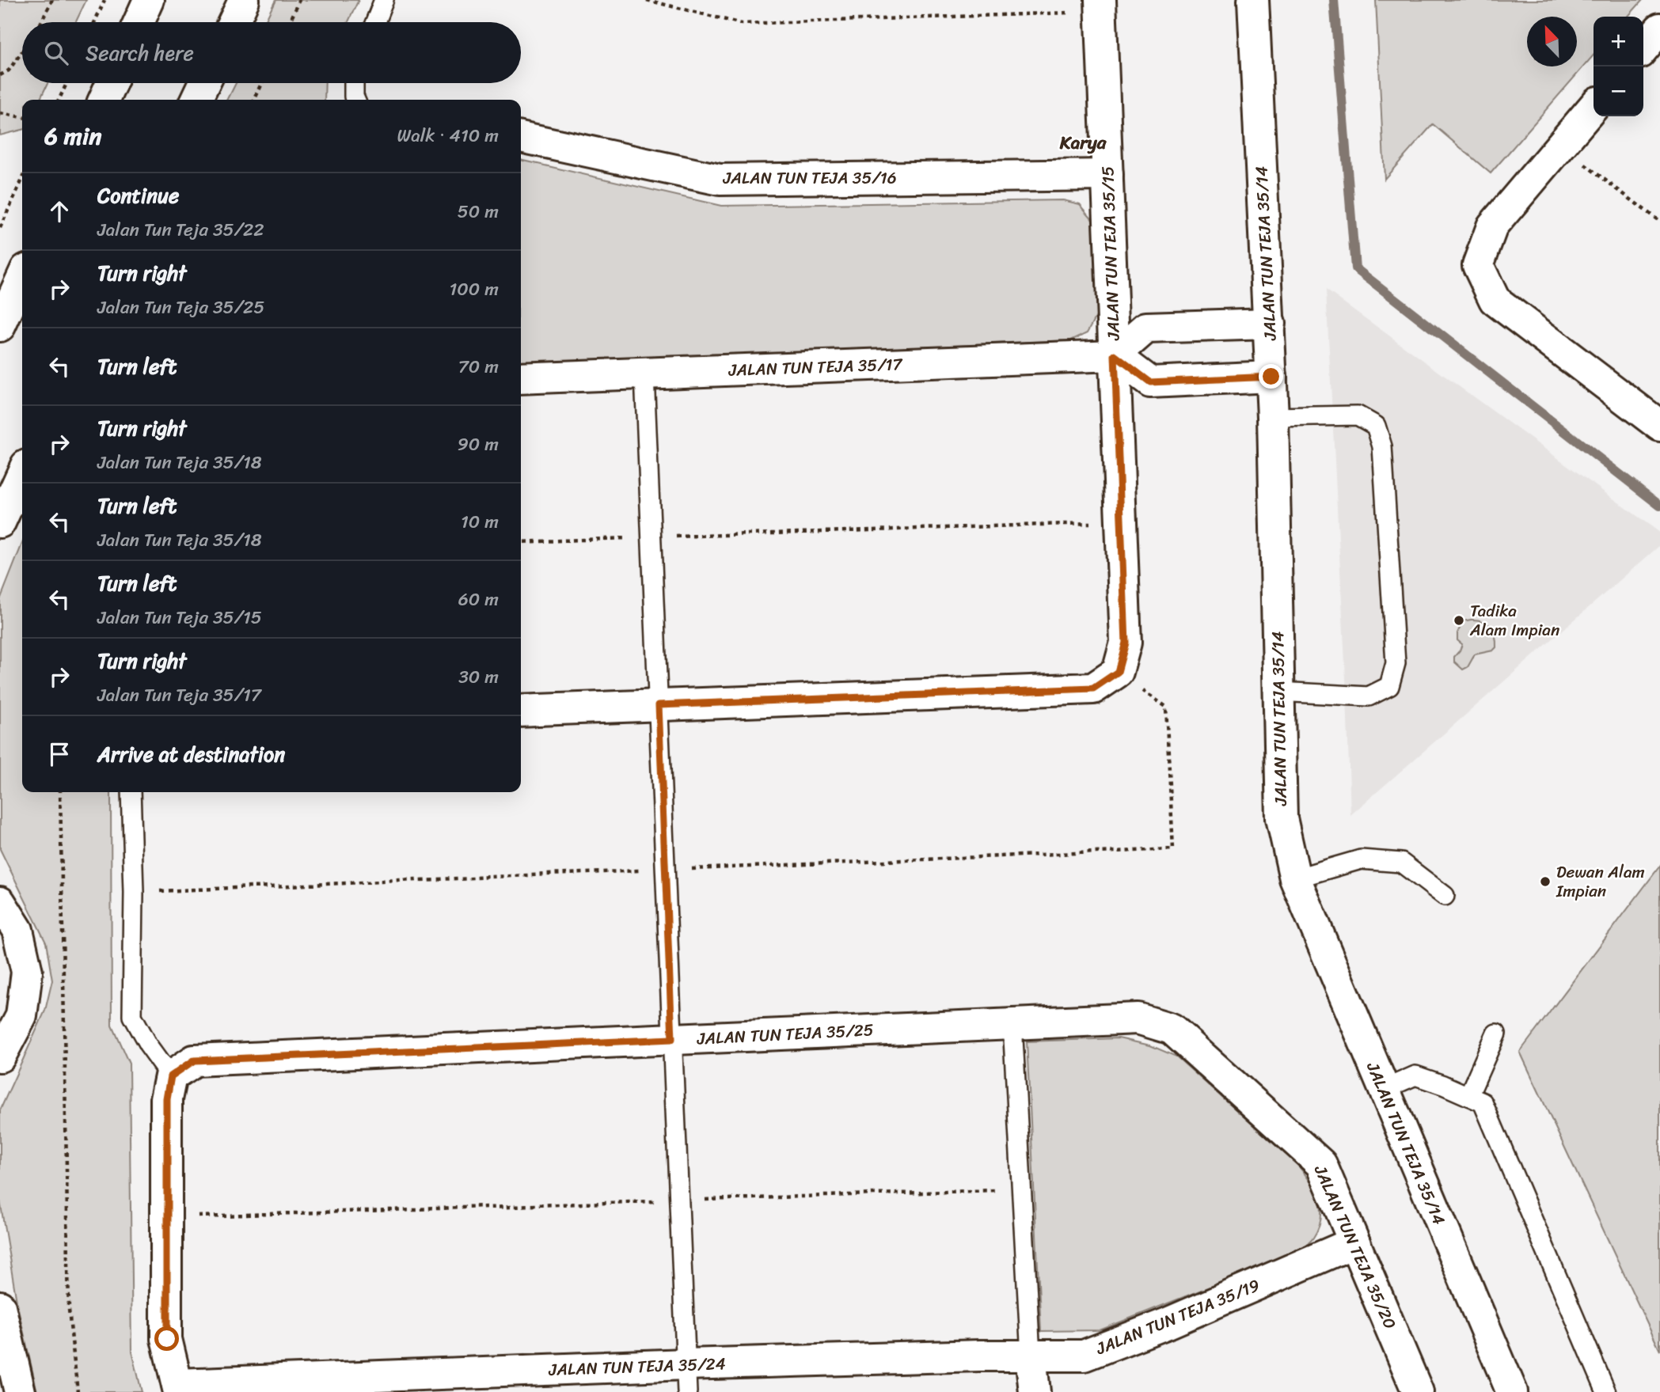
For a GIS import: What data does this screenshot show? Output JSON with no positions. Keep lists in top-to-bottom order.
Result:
{
  "streets": {
    "street": [
      "JALAN TUN TEJA 35/16",
      "JALAN TUN TEJA 35/15",
      "JALAN TUN TEJA 35/14",
      "JALAN TUN TEJA 35/17",
      "JALAN TUN TEJA 35/25",
      "JALAN TUN TEJA 35/20",
      "JALAN TUN TEJA 35/19",
      "JALAN TUN TEJA 35/24"
    ]
  },
  "crossings": [
    ["JALAN TUN TEJA 35/16", "JALAN TUN TEJA 35/15"],
    ["JALAN TUN TEJA 35/15", "JALAN TUN TEJA 35/17"],
    ["JALAN TUN TEJA 35/25", "JALAN TUN TEJA 35/20"],
    ["JALAN TUN TEJA 35/20", "JALAN TUN TEJA 35/19"],
    ["JALAN TUN TEJA 35/19", "JALAN TUN TEJA 35/24"]
  ],
  "districts": ["Karya"],
  "places": ["Tadika Alam Impian", "Dewan Alam Impian"],
  "north": "top left",
  "page": {
    "map_buttons": ["+", "−"],
    "search": "Search here",
    "heading": ["6 min", "Walk · 410 m"],
    "list": [
      ["Continue", "Jalan Tun Teja 35/22", "50 m"],
      ["Turn right", "Jalan Tun Teja 35/25", "100 m"],
      ["Turn left", "70 m"],
      ["Turn right", "Jalan Tun Teja 35/18", "90 m"],
      ["Turn left", "Jalan Tun Teja 35/18", "10 m"],
      ["Turn left", "Jalan Tun Teja 35/15", "60 m"],
      ["Turn right", "Jalan Tun Teja 35/17", "30 m"],
      "Arrive at destination"
    ]
  }
}
